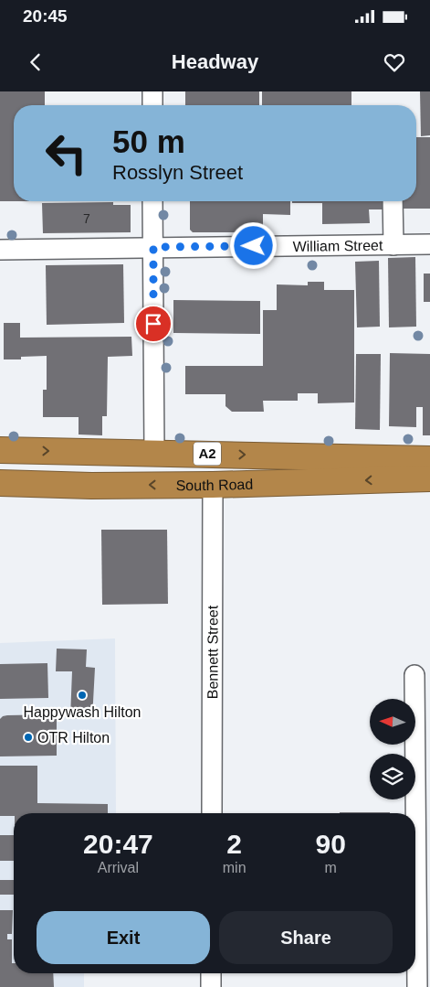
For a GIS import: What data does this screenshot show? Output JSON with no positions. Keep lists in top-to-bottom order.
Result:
{
  "streets": {
    "highway": ["A2", "South Road"],
    "street": ["William Street", "Bennett Street"]
  },
  "crossings": [
    ["South Road", "Bennett Street"]
  ],
  "places": ["Happywash Hilton", "OTR Hilton"],
  "house_numbers": ["7"],
  "north": "left",
  "page": {
    "status": "20:45",
    "header": "Headway",
    "turn": ["50 m", "Rosslyn Street"],
    "eta": [
      "20:47",
      "Arrival",
      "2",
      "min",
      "90",
      "m"
    ],
    "buttons": ["Exit", "Share"]
  }
}
